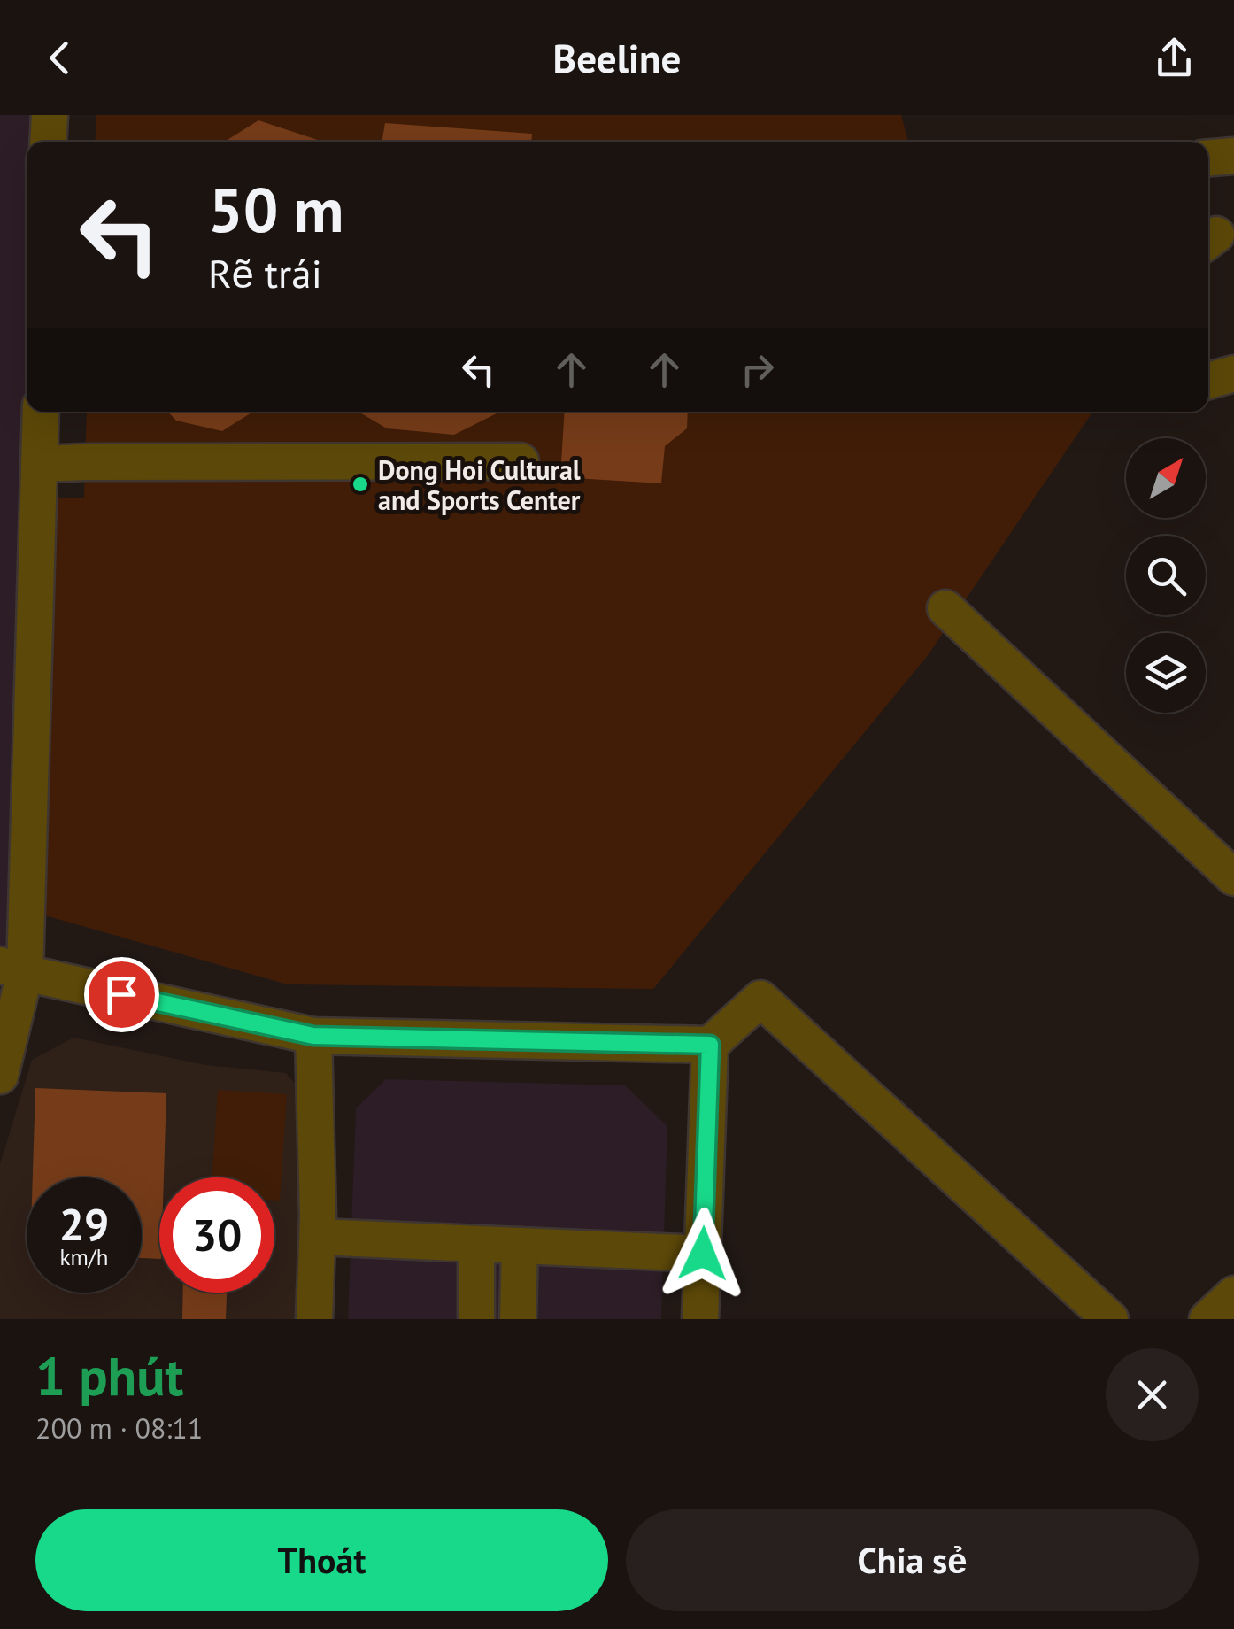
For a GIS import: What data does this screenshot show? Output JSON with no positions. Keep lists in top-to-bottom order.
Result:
{
  "places": ["Dong Hoi Cultural and Sports Center"],
  "north": "top right",
  "page": {
    "header": "Beeline",
    "turn": ["50 m", "Rẽ trái"],
    "speed": "29 km/h",
    "limit": "30",
    "heading": ["1 phút", "200 m · 08:11"],
    "buttons": ["Thoát", "Chia sẻ"]
  }
}
